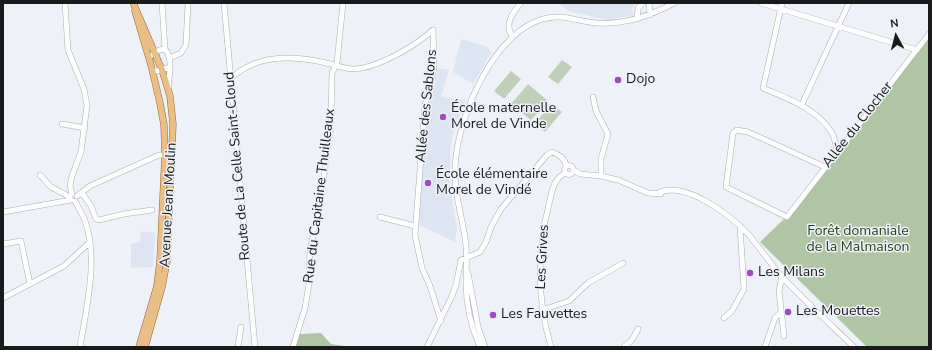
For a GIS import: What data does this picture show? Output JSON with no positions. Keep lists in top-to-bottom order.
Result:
{
  "streets": {
    "main road": ["Avenue Jean Moulin"],
    "street": [
      "Allée des Sablons",
      "Allée du Clocher",
      "Route de La Celle Saint-Cloud",
      "Rue du Capitaine Thuilleaux",
      "Les Grives"
    ]
  },
  "crossings": [
    ["Allée des Sablons", "Rue du Capitaine Thuilleaux"]
  ],
  "parks": ["Forêt domaniale de la Malmaison"],
  "places": [
    "Dojo",
    "École maternelle Morel de Vinde",
    "École élémentaire Morel de Vindé",
    "Les Milans",
    "Les Mouettes",
    "Les Fauvettes"
  ],
  "north": "top"
}
